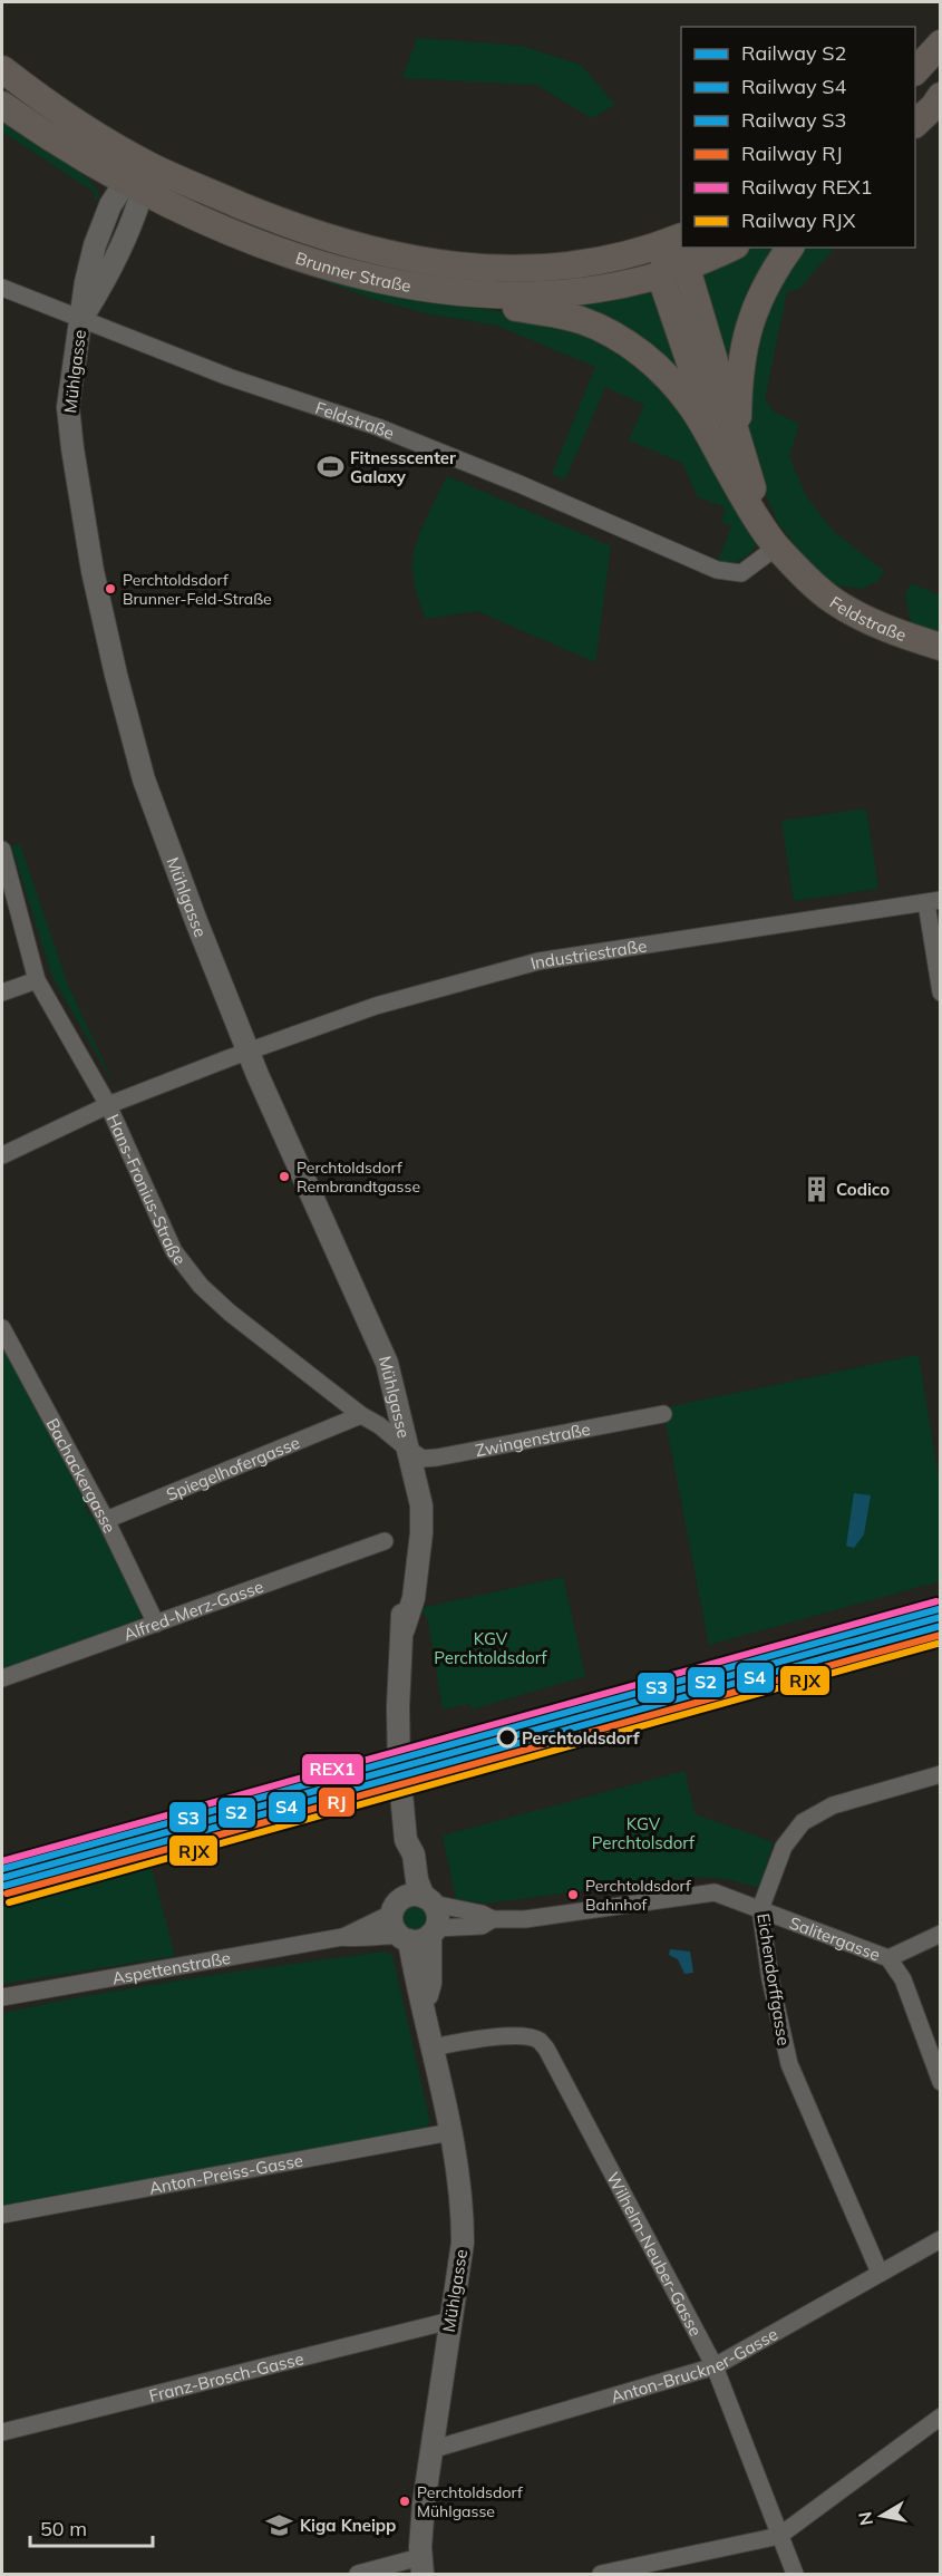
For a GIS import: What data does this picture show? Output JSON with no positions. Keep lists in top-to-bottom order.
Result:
{
  "streets": {
    "main road": ["Brunner Straße", "Feldstraße"],
    "street": [
      "Mühlgasse",
      "Industriestraße",
      "Hans-Fronius-Straße",
      "Zwingenstraße",
      "Spiegelhofergasse",
      "Bachackergasse",
      "Alfred-Merz-Gasse",
      "Salitergasse",
      "Aspettenstraße",
      "Eichendorffgasse",
      "Anton-Preiss-Gasse",
      "Wilhelm-Neuber-Gasse",
      "Anton-Bruckner-Gasse",
      "Franz-Brosch-Gasse"
    ]
  },
  "crossings": [
    ["Brunner Straße", "Mühlgasse"],
    ["Mühlgasse", "Feldstraße"],
    ["Mühlgasse", "Industriestraße"],
    ["Mühlgasse", "Hans-Fronius-Straße"],
    ["Mühlgasse", "Zwingenstraße"],
    ["Mühlgasse", "Salitergasse"],
    ["Mühlgasse", "Aspettenstraße"],
    ["Mühlgasse", "Anton-Preiss-Gasse"],
    ["Mühlgasse", "Wilhelm-Neuber-Gasse"],
    ["Mühlgasse", "Anton-Bruckner-Gasse"],
    ["Mühlgasse", "Franz-Brosch-Gasse"],
    ["Industriestraße", "Hans-Fronius-Straße"],
    ["Hans-Fronius-Straße", "Zwingenstraße"],
    ["Hans-Fronius-Straße", "Spiegelhofergasse"],
    ["Spiegelhofergasse", "Bachackergasse"],
    ["Bachackergasse", "Alfred-Merz-Gasse"],
    ["Salitergasse", "Aspettenstraße"],
    ["Salitergasse", "Eichendorffgasse"],
    ["Eichendorffgasse", "Anton-Bruckner-Gasse"],
    ["Wilhelm-Neuber-Gasse", "Anton-Bruckner-Gasse"]
  ],
  "parks": ["KGV Perchtoldsdorf", "KGV Perchtolsdorf"],
  "places": {
    "sports": ["Fitnesscenter Galaxy"],
    "other": [
      "Perchtoldsdorf Brunner-Feld-Straße",
      "Perchtoldsdorf Rembrandtgasse",
      "Perchtoldsdorf",
      "Perchtoldsdorf Bahnhof",
      "Perchtoldsdorf Mühlgasse"
    ],
    "building": ["Codico"],
    "school or university": ["Kiga Kneipp"]
  },
  "lines": [
    "rail line REX1",
    "rail line S3",
    "rail line S2",
    "rail line S4",
    "rail line RJ",
    "rail line RJX"
  ],
  "legend": [
    "Railway S2",
    "Railway S4",
    "Railway S3",
    "Railway RJ",
    "Railway REX1",
    "Railway RJX"
  ],
  "scale_bar": "50 m",
  "north": "left"
}
